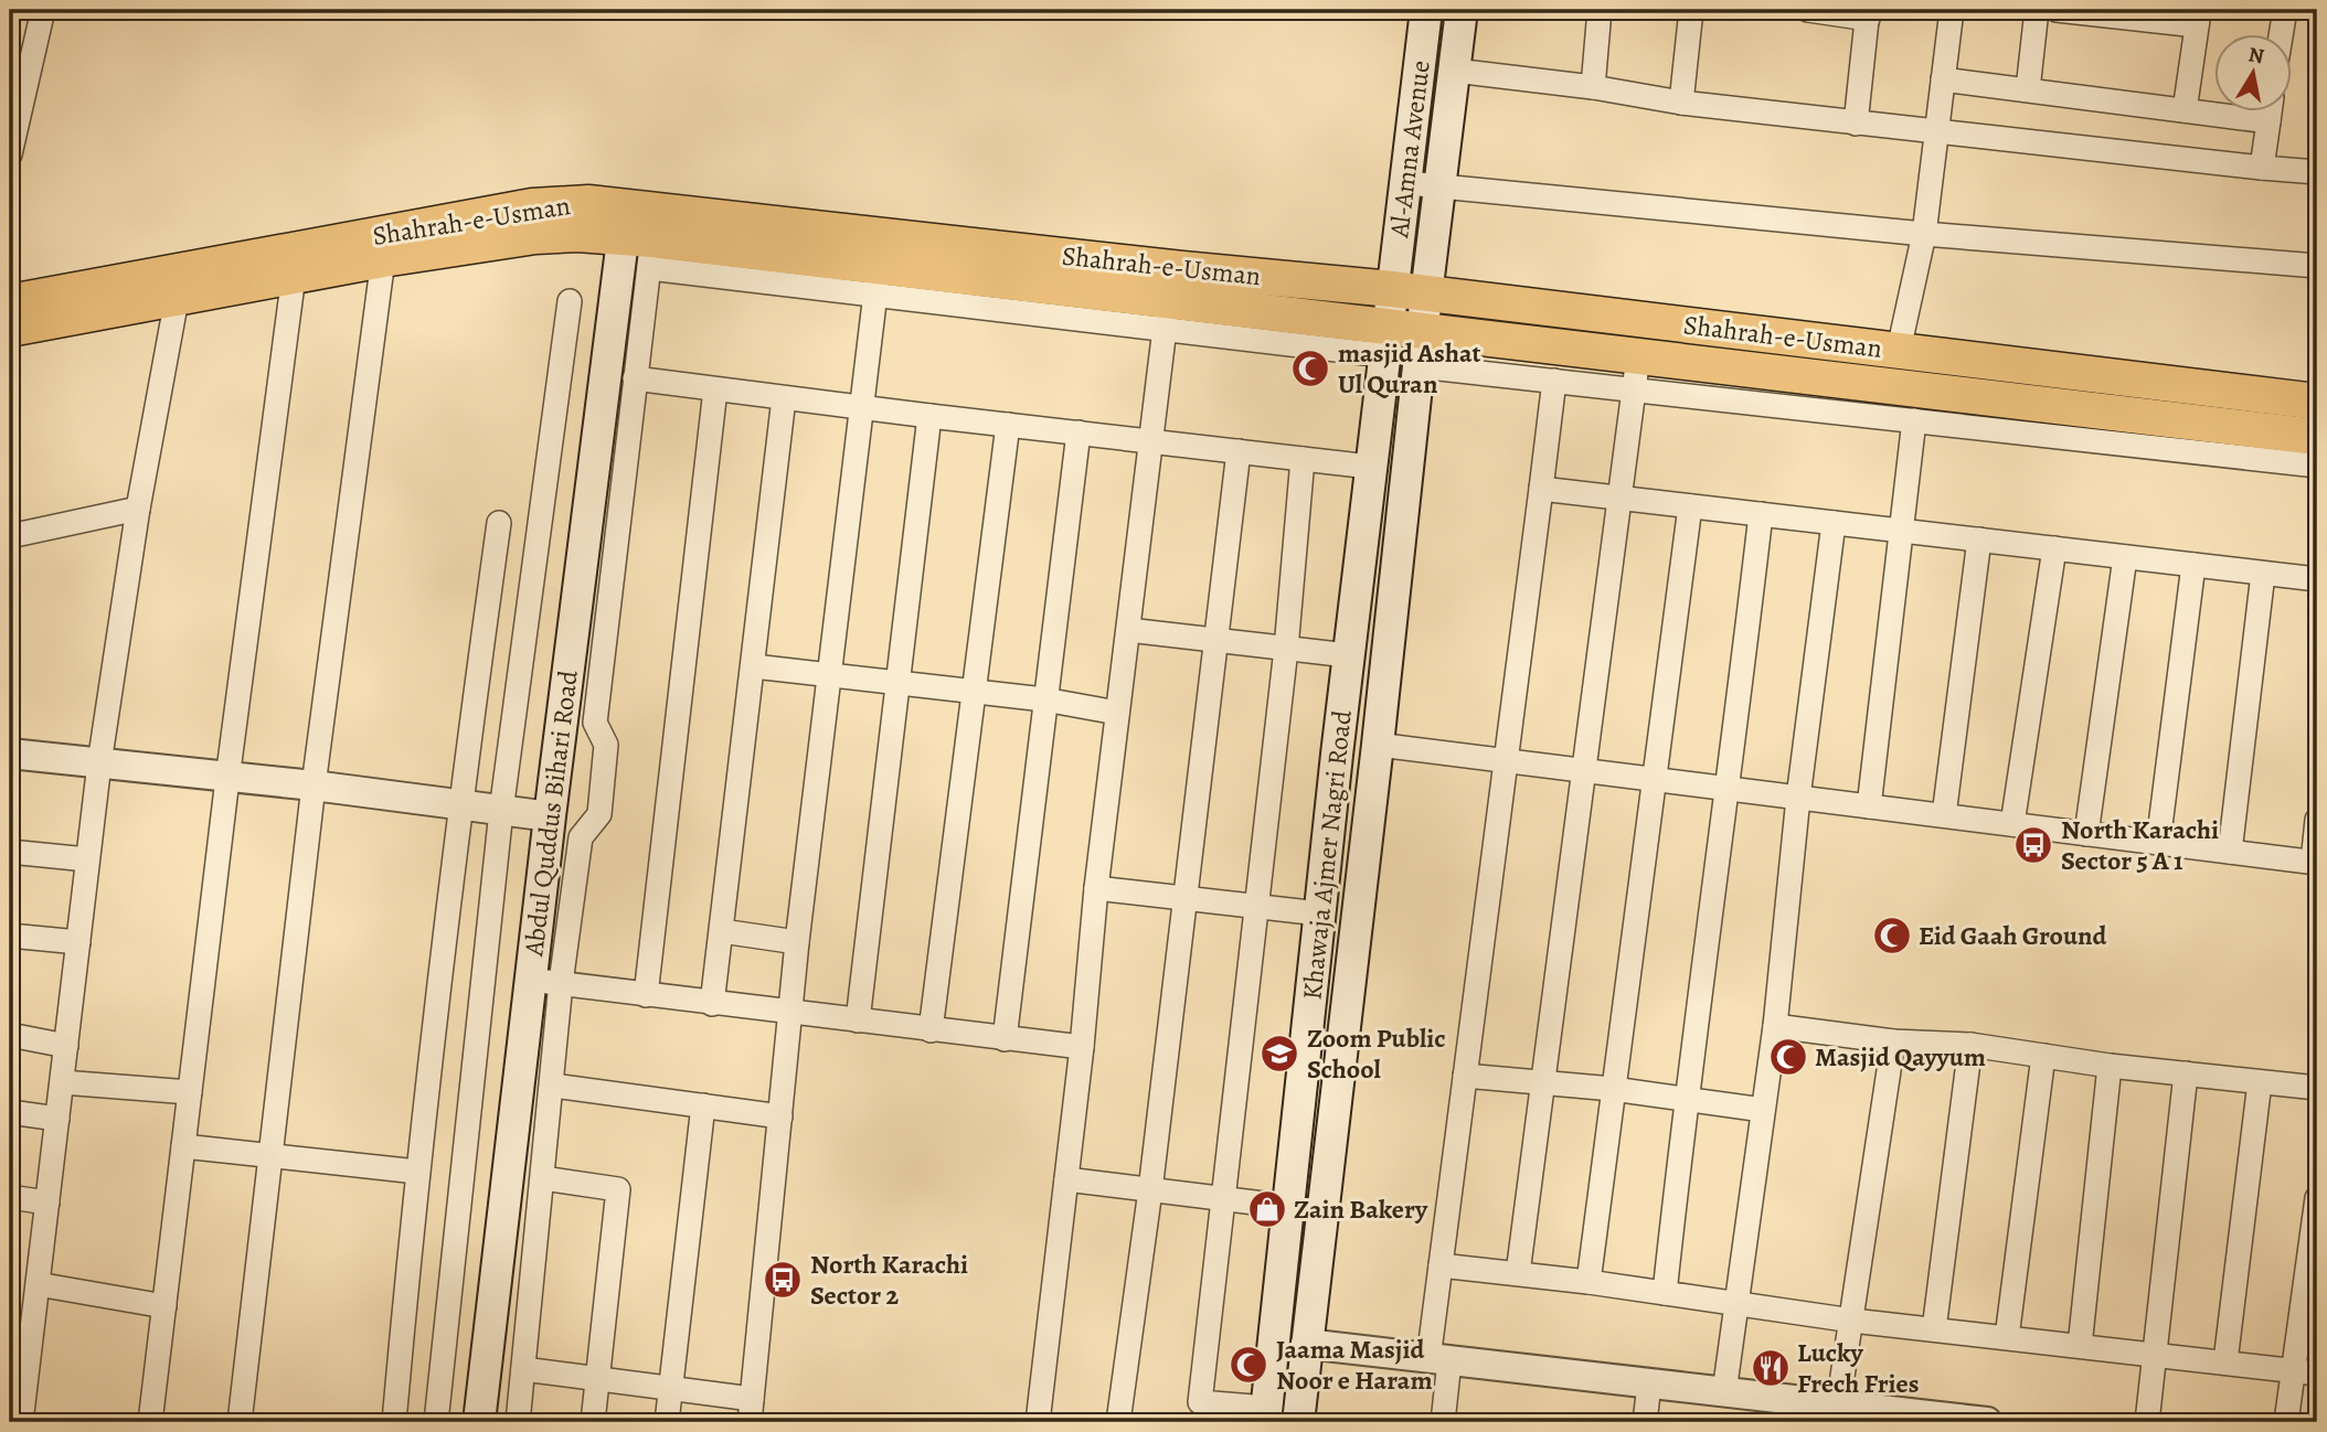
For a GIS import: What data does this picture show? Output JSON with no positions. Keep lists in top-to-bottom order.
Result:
{
  "streets": {
    "main road": [
      "Al-Amna Avenue",
      "Shahrah-e-Usman",
      "Abdul Quddus Bihari Road",
      "Khawaja Ajmer Nagri Road"
    ]
  },
  "crossings": [
    ["Al-Amna Avenue", "Shahrah-e-Usman"],
    ["Al-Amna Avenue", "Khawaja Ajmer Nagri Road"],
    ["Shahrah-e-Usman", "Abdul Quddus Bihari Road"],
    ["Shahrah-e-Usman", "Khawaja Ajmer Nagri Road"]
  ],
  "places": {
    "mosque": [
      "masjid Ashat Ul Quran",
      "Eid Gaah Ground",
      "Masjid Qayyum",
      "Jaama Masjid Noor e Haram"
    ],
    "bus stop": ["North Karachi Sector 5 A 1", "North Karachi Sector 2"],
    "school or university": ["Zoom Public School"],
    "shop": ["Zain Bakery"],
    "restaurant": ["Lucky Frech Fries"]
  },
  "north": "top"
}
